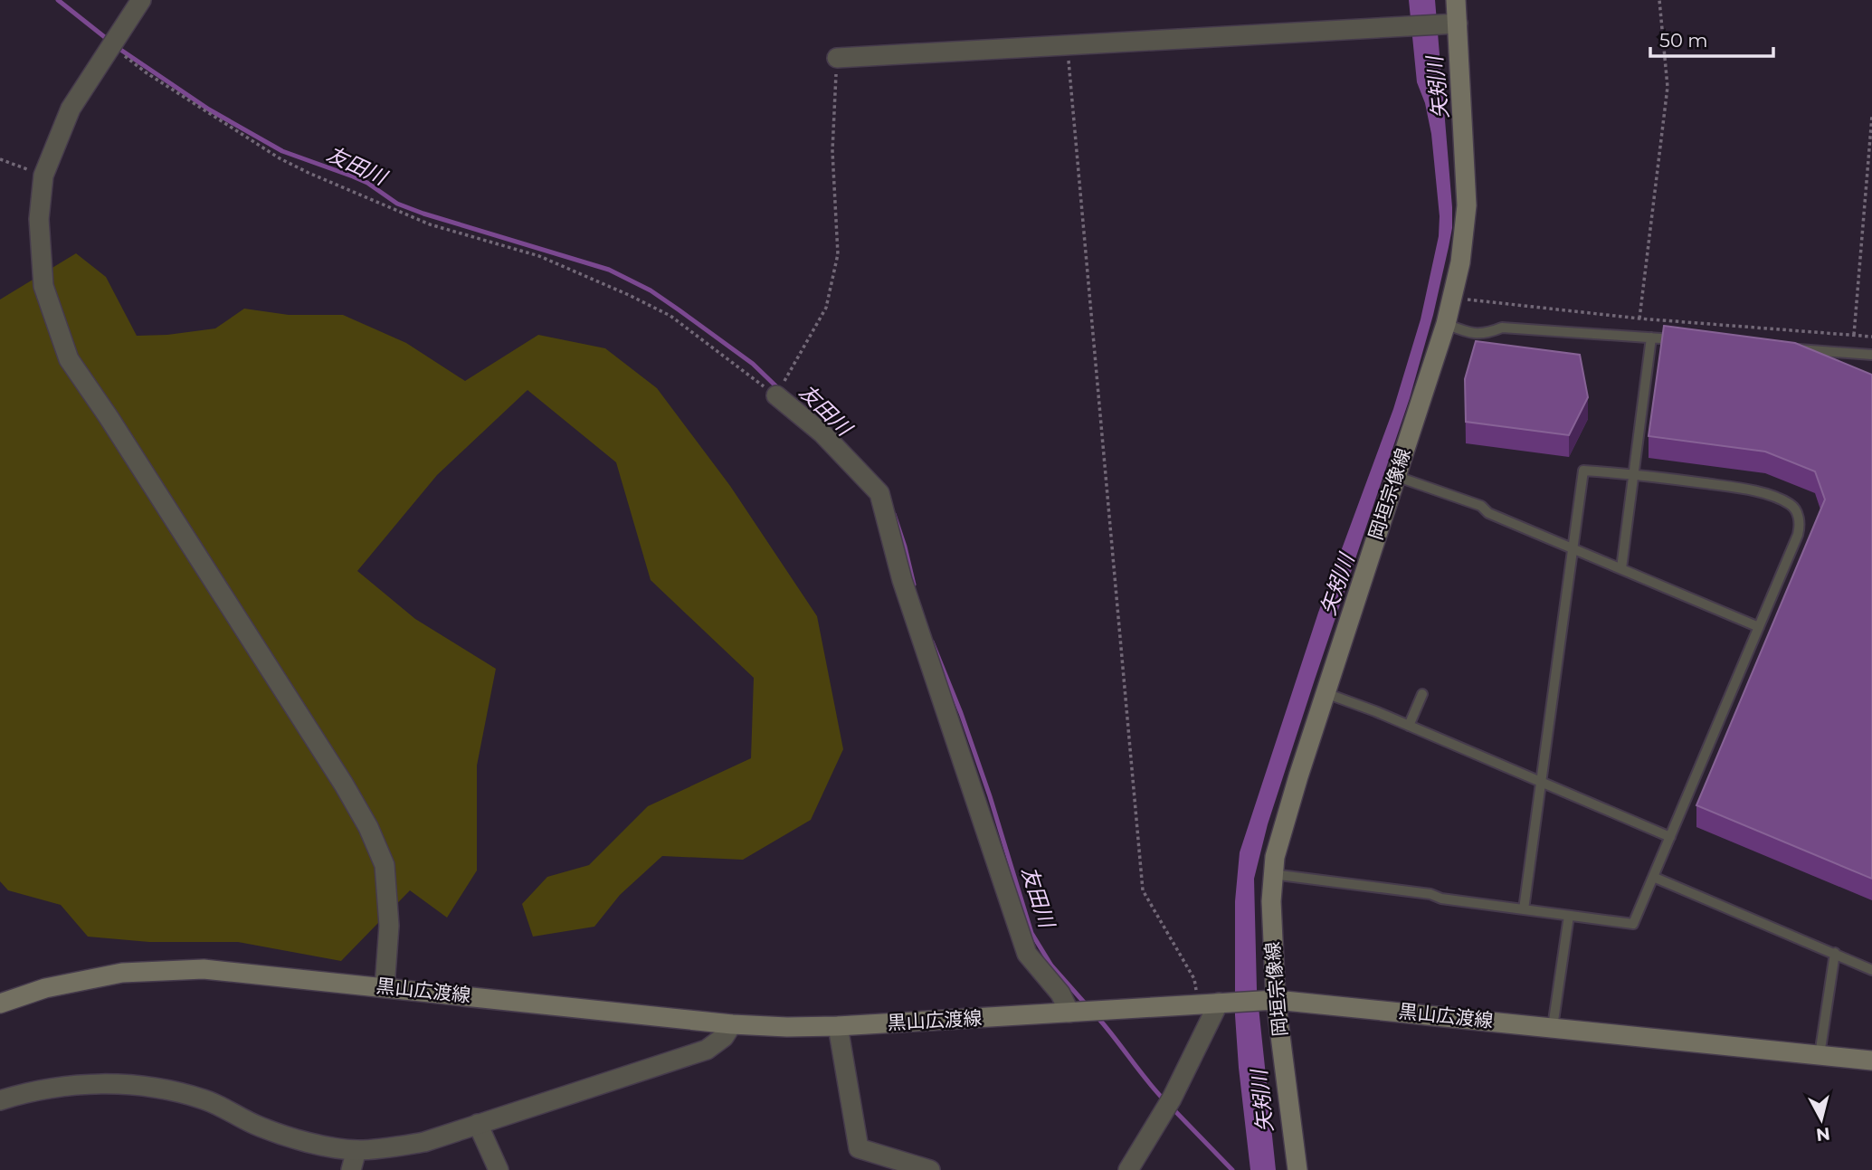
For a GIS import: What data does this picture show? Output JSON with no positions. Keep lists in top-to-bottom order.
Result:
{
  "streets": {
    "main road": ["岡垣宗像線", "黒山広渡線"]
  },
  "crossings": [
    ["岡垣宗像線", "黒山広渡線"]
  ],
  "water": ["矢矧川", "友田川"],
  "scale_bar": "50 m",
  "north": "bottom"
}
